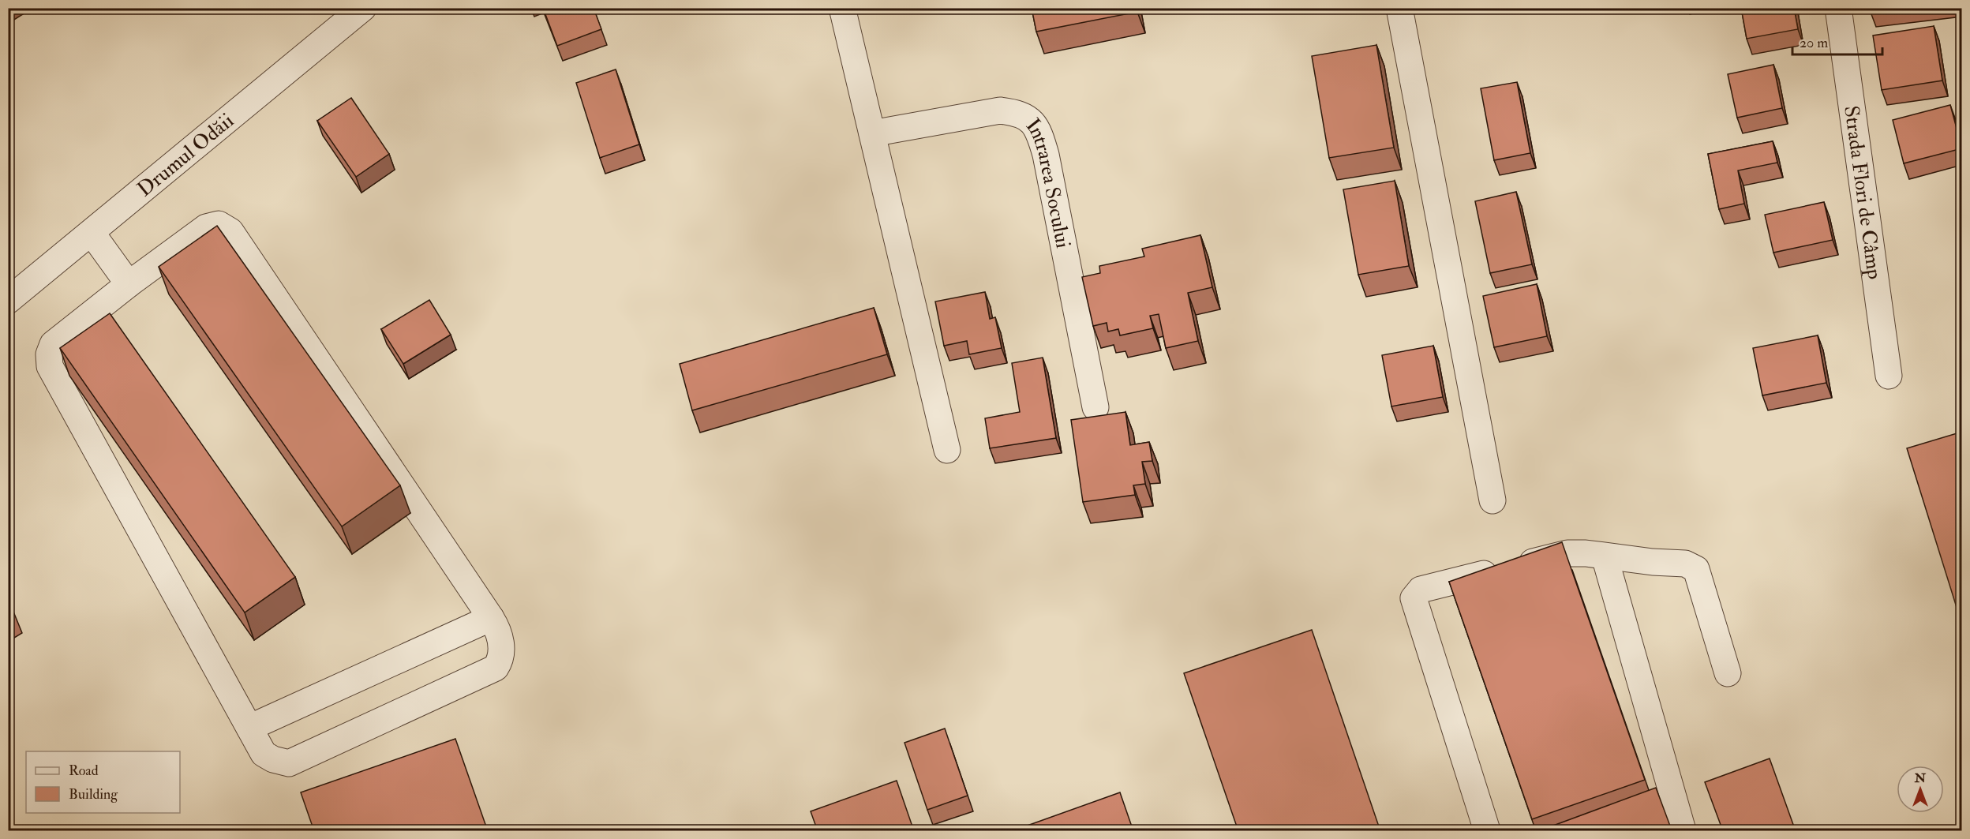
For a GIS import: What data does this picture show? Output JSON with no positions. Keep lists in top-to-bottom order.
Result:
{
  "streets": {
    "street": ["Drumul Odăii", "Intrarea Socului", "Strada Flori de Câmp"]
  },
  "legend": ["Road", "Building"],
  "scale_bar": "20 m",
  "north": "top"
}
